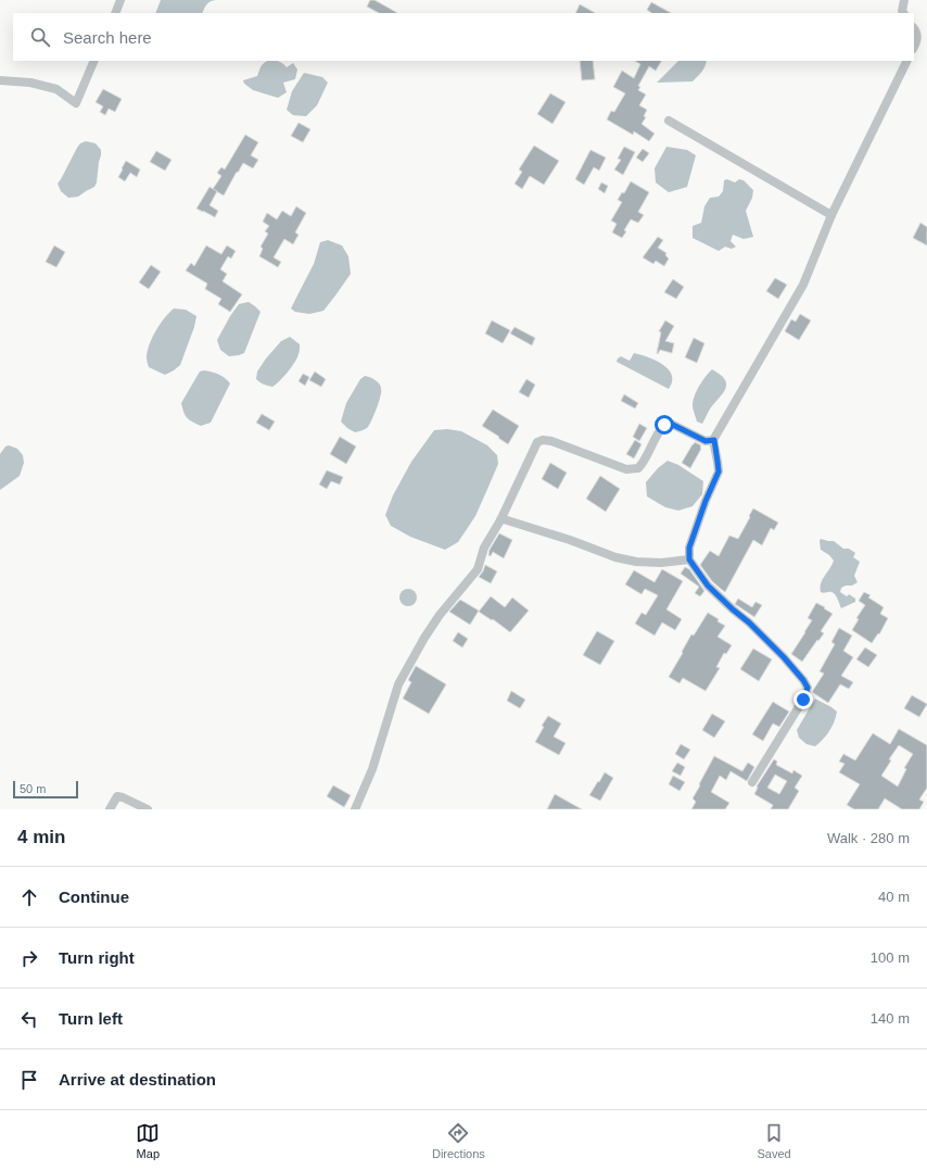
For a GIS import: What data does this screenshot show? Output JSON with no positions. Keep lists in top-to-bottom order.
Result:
{
  "scale_bar": "50 m",
  "page": {
    "search": "Search here",
    "scale": "50 m",
    "heading": ["4 min", "Walk · 280 m"],
    "list": [
      ["Continue", "40 m"],
      ["Turn right", "100 m"],
      ["Turn left", "140 m"],
      "Arrive at destination"
    ],
    "nav": ["Map", "Directions", "Saved"]
  }
}
